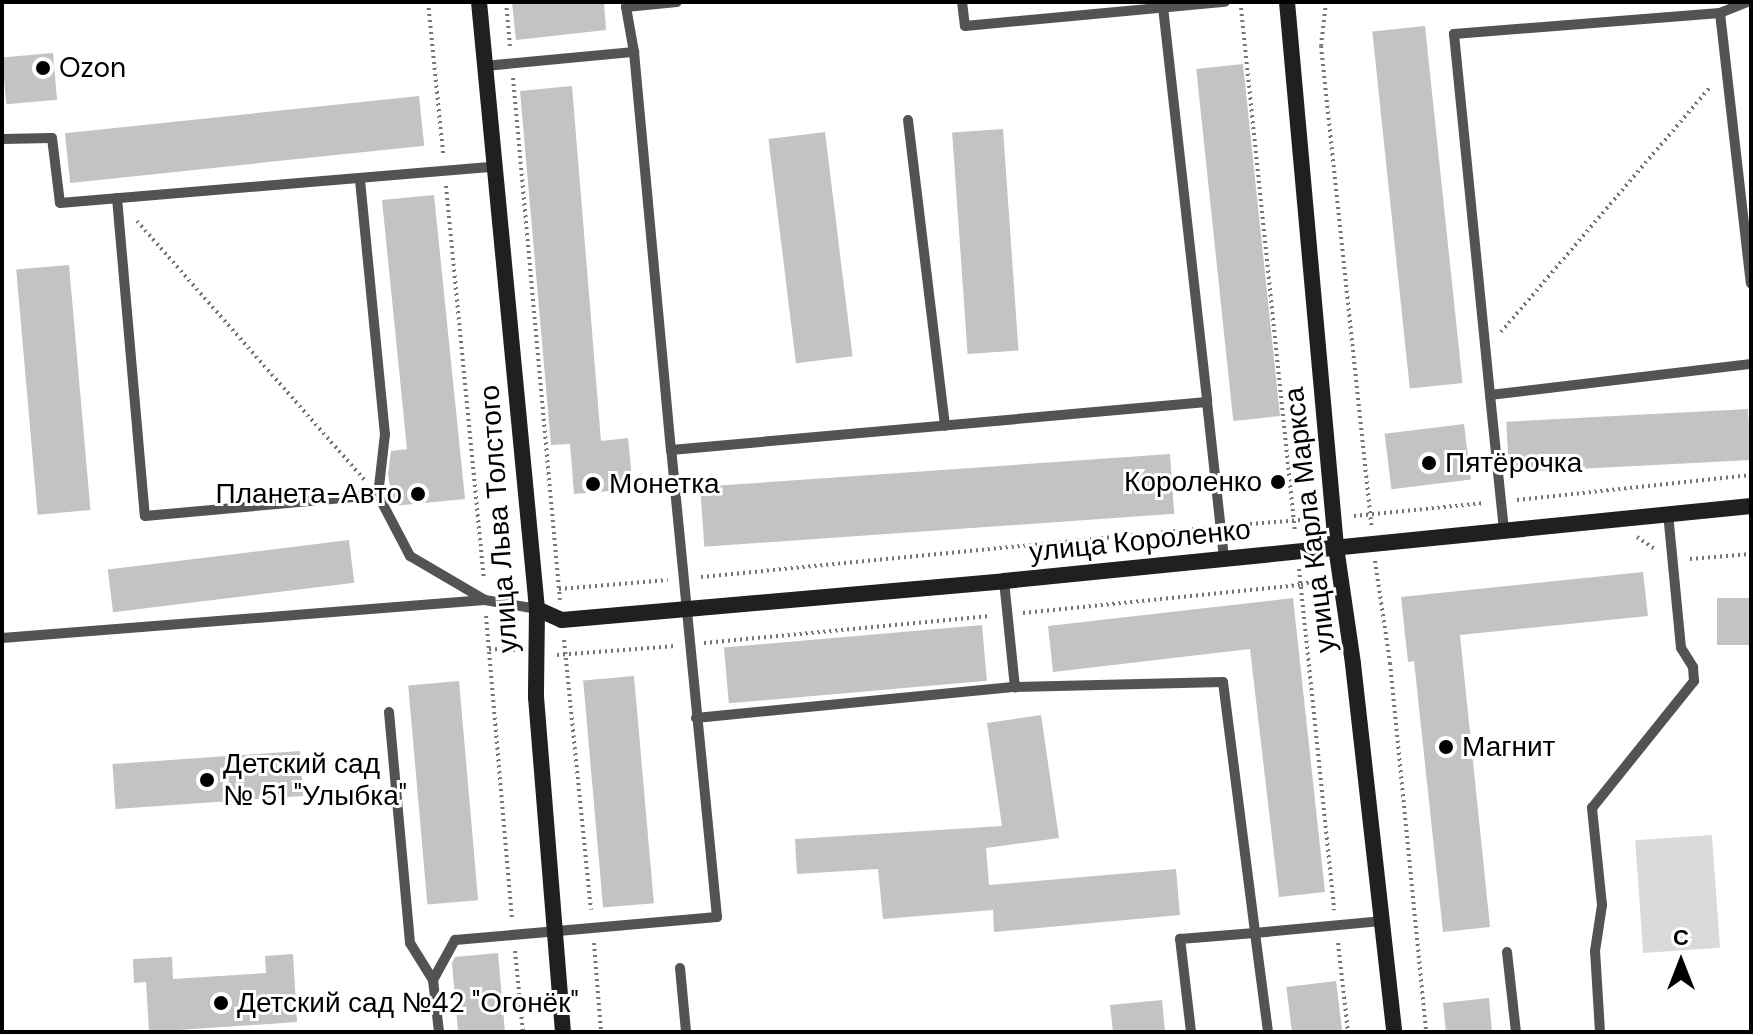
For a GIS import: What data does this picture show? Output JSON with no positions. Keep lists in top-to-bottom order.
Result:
{
  "streets": {
    "street": ["улица Льва Толстого", "улица Карла Маркса", "улица Короленко"]
  },
  "crossings": [
    ["улица Льва Толстого", "улица Короленко"],
    ["улица Карла Маркса", "улица Короленко"]
  ],
  "places": [
    "Ozon",
    "Пятёрочка",
    "Короленко",
    "Монетка",
    "Планета-Авто",
    "Магнит",
    "Детский сад № 51 \"Улыбка\"",
    "Детский сад №42 \"Огонёк\""
  ],
  "north": "top"
}
